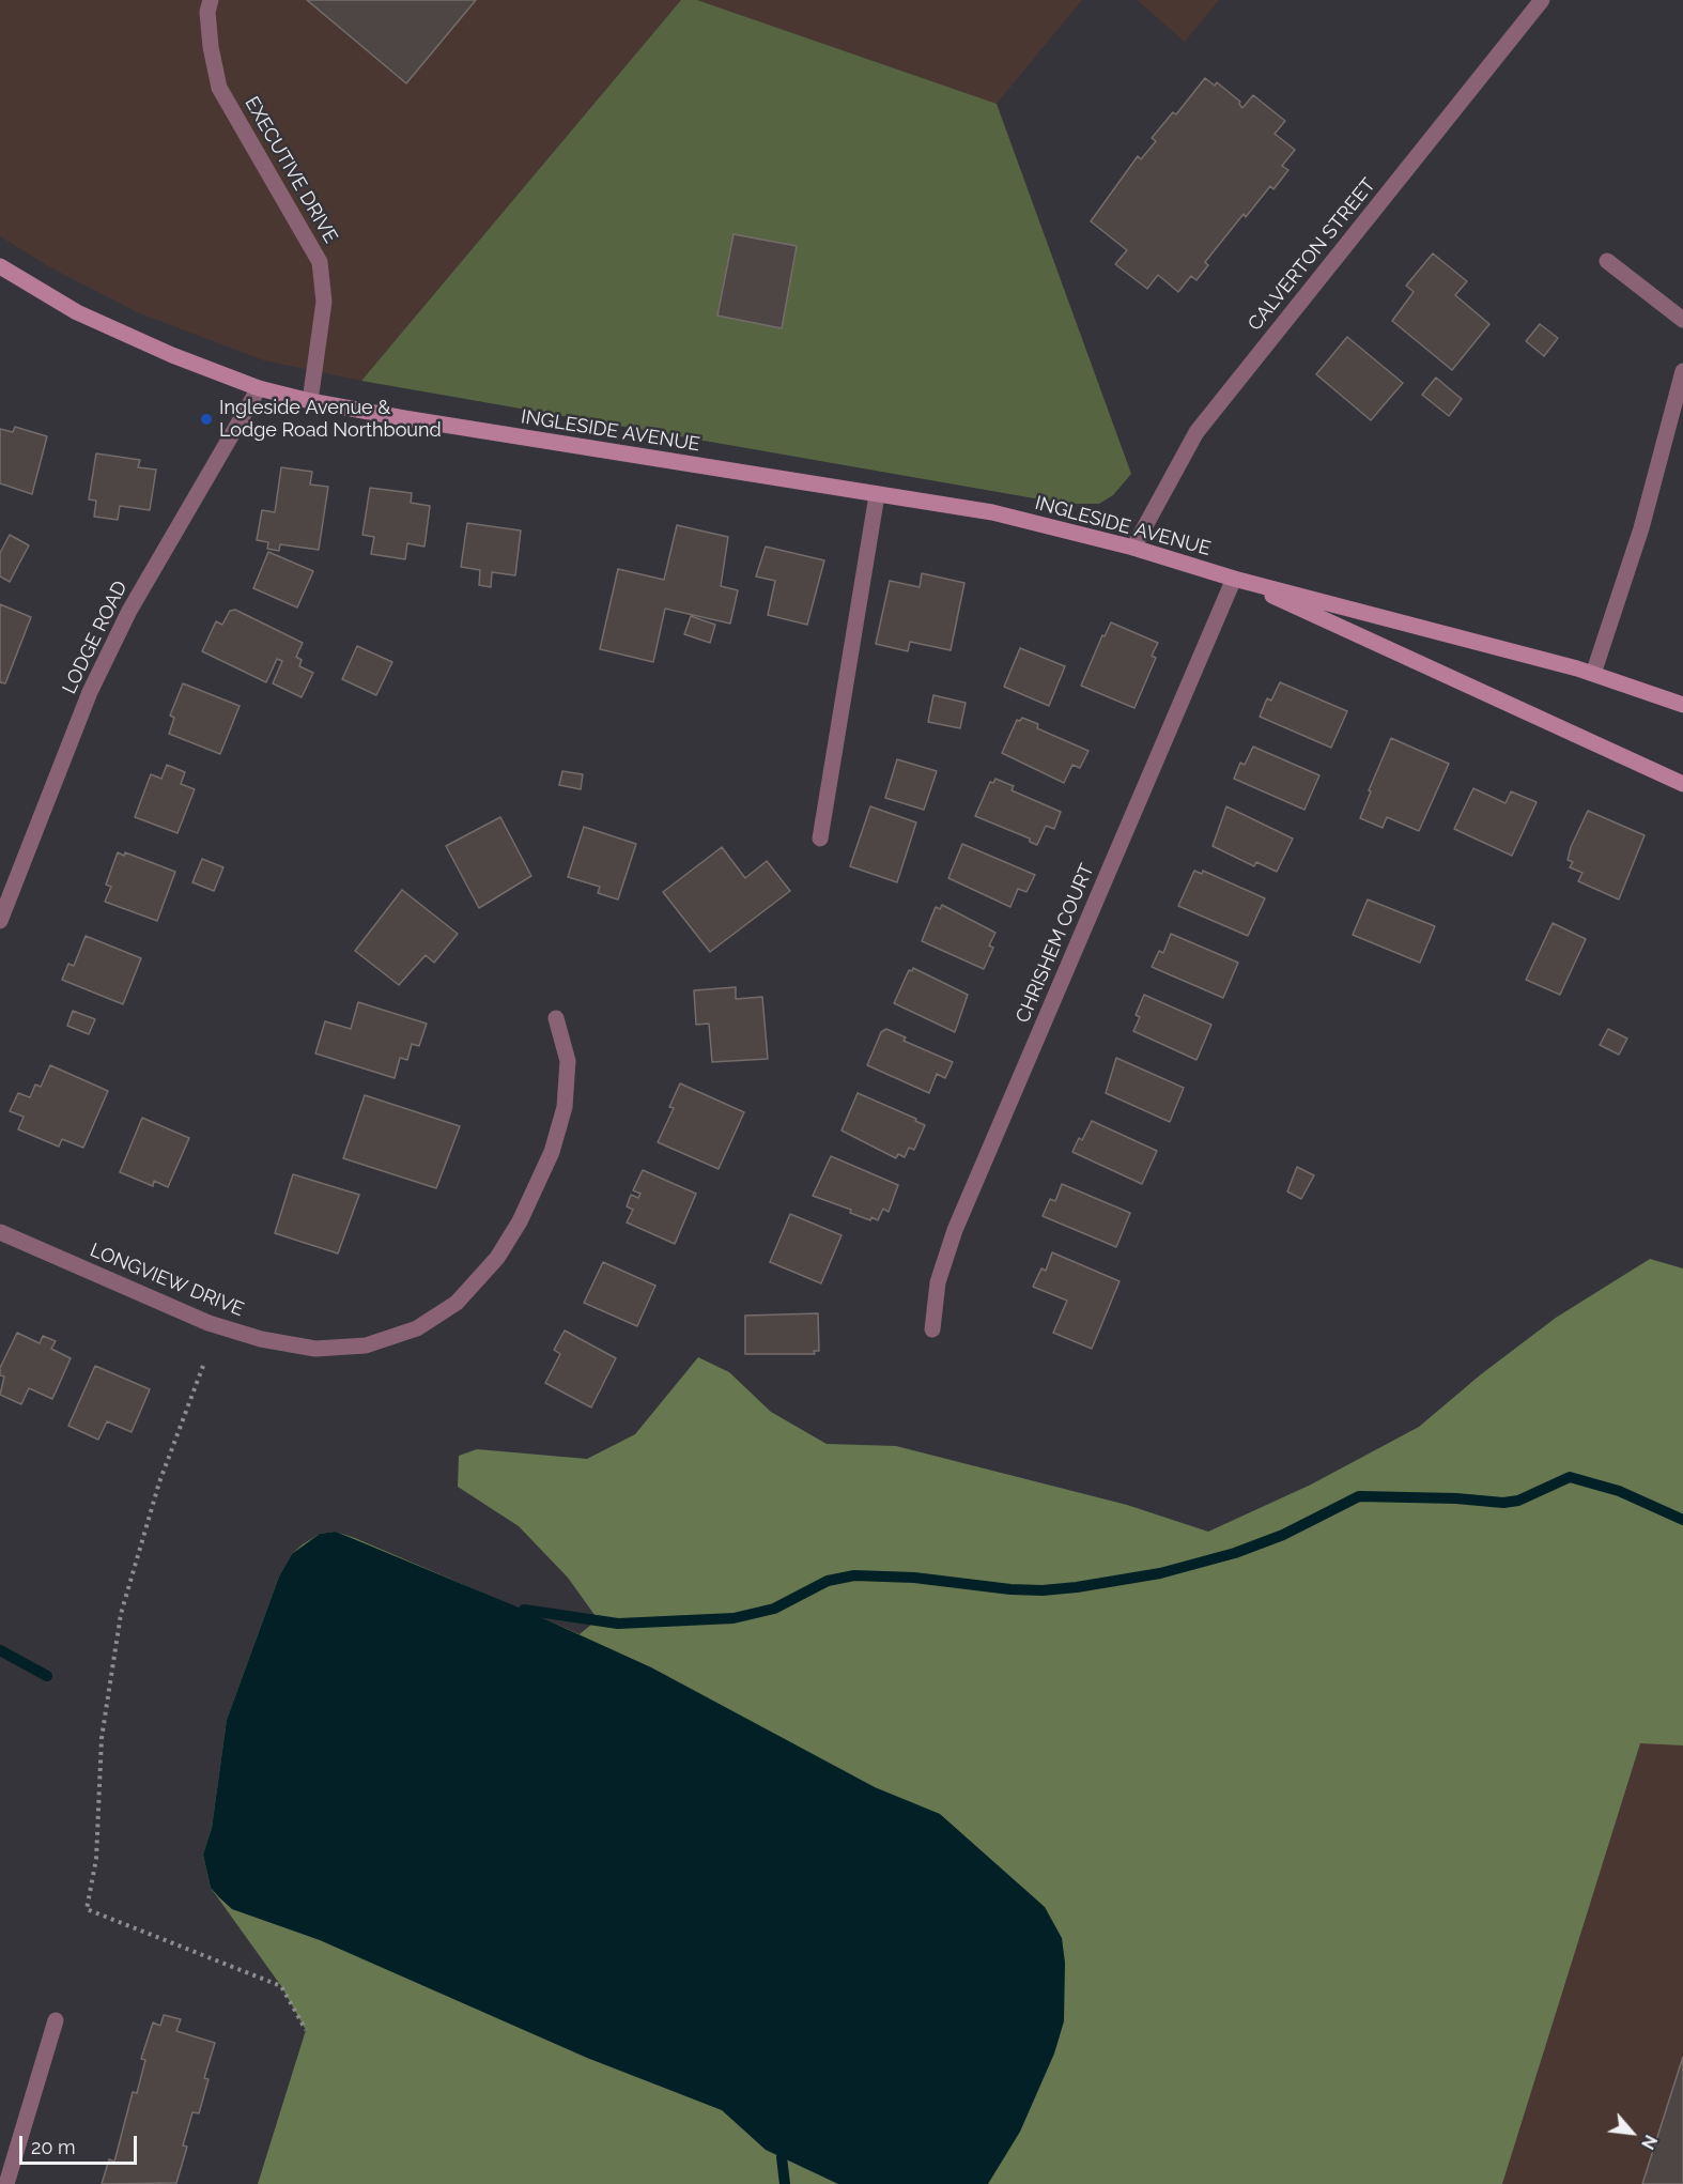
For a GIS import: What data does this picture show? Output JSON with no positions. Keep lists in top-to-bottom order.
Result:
{
  "streets": {
    "main road": ["INGLESIDE AVENUE"],
    "street": [
      "EXECUTIVE DRIVE",
      "CALVERTON STREET",
      "LODGE ROAD",
      "CHRISHEM COURT",
      "LONGVIEW DRIVE"
    ]
  },
  "crossings": [
    ["EXECUTIVE DRIVE", "INGLESIDE AVENUE"],
    ["CALVERTON STREET", "INGLESIDE AVENUE"],
    ["INGLESIDE AVENUE", "LODGE ROAD"],
    ["INGLESIDE AVENUE", "CHRISHEM COURT"]
  ],
  "places": ["Ingleside Avenue & Lodge Road Northbound"],
  "scale_bar": "20 m",
  "north": "bottom right"
}
